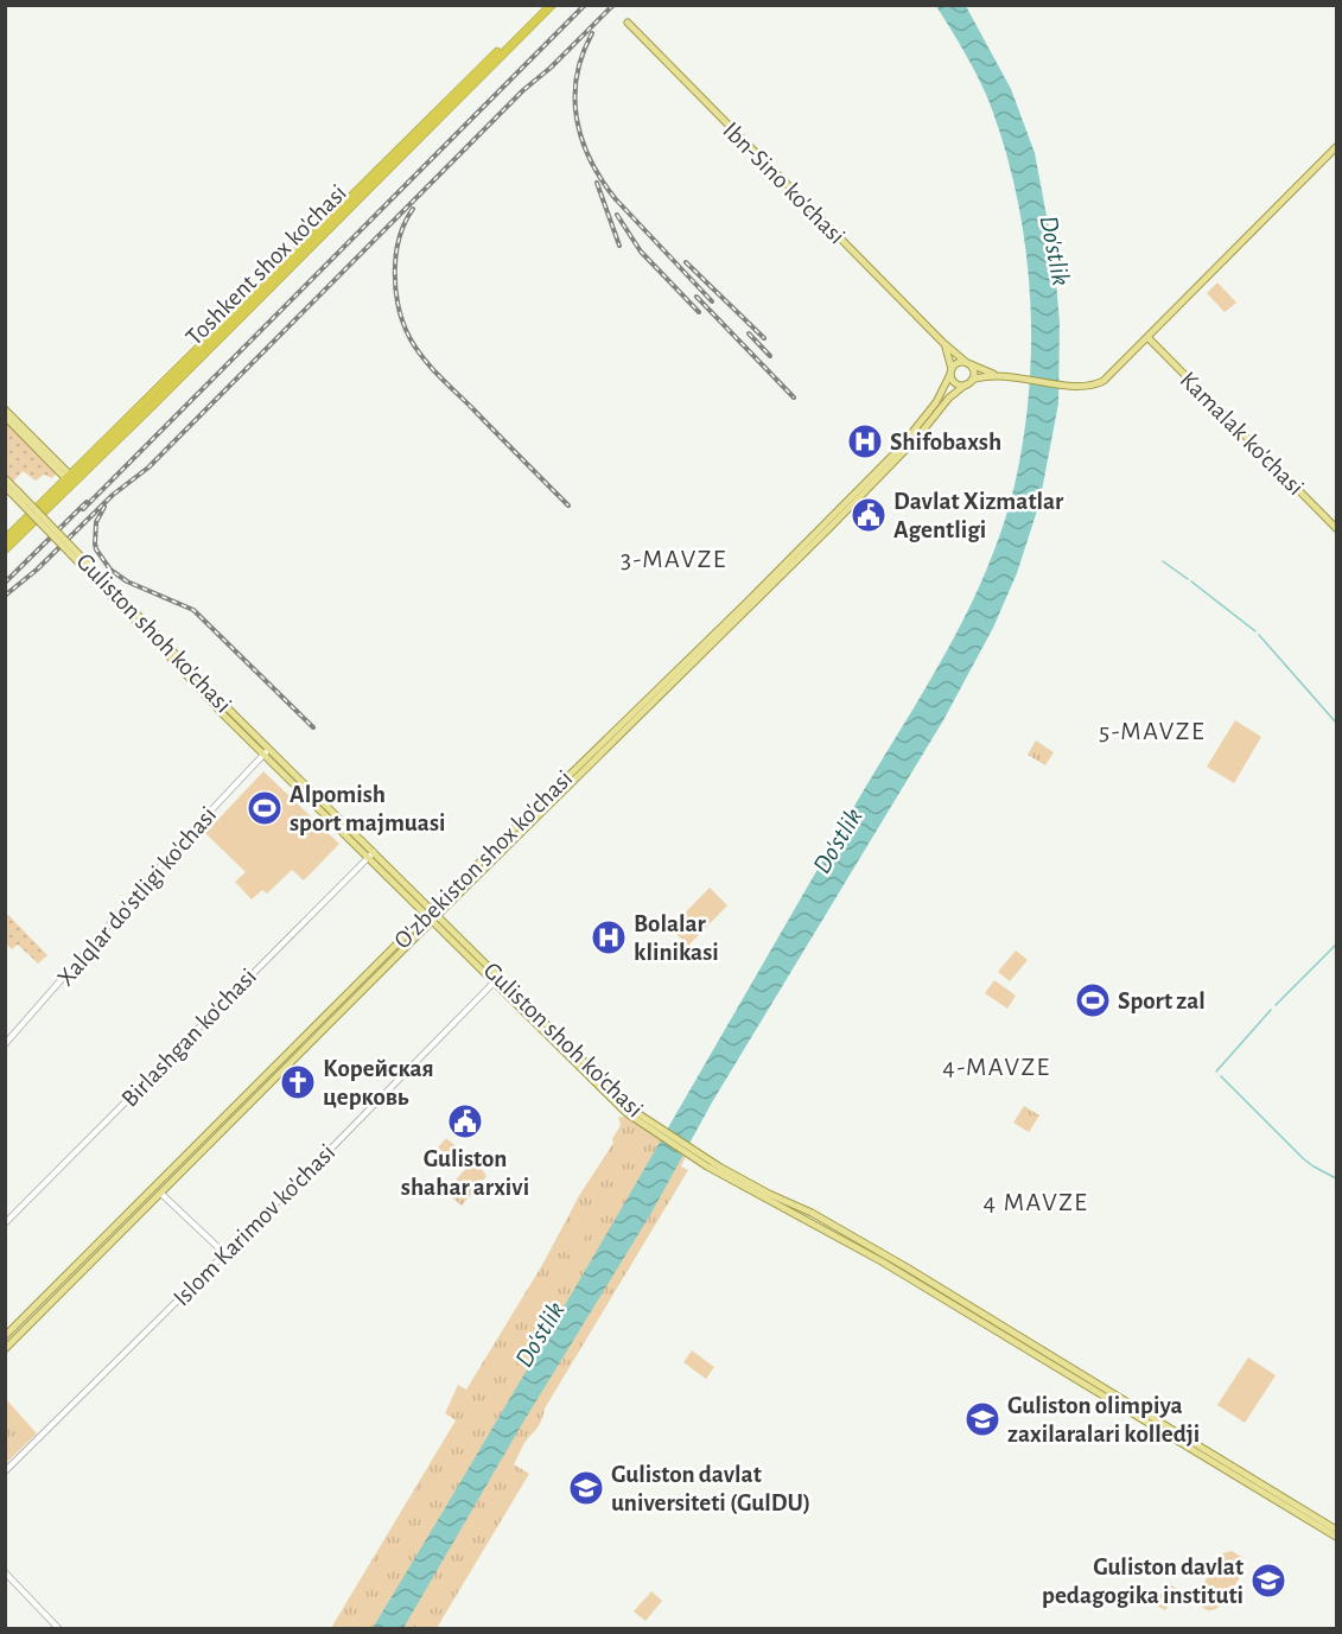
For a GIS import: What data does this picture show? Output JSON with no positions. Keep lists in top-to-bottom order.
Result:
{
  "streets": {
    "highway": ["Toshkent shox ko'chasi"],
    "main road": [
      "Ibn-Sino ko'chasi",
      "Kamalak ko'chasi",
      "Guliston shoh ko'chasi",
      "O'zbekiston shox ko'chasi"
    ],
    "street": ["Xalqlar do'stligi ko'chasi", "Birlashgan ko'chasi", "Islom Karimov ko'chasi"]
  },
  "crossings": [
    ["Ibn-Sino ko'chasi", "O'zbekiston shox ko'chasi"],
    ["Guliston shoh ko'chasi", "O'zbekiston shox ko'chasi"],
    ["Guliston shoh ko'chasi", "Xalqlar do'stligi ko'chasi"],
    ["Guliston shoh ko'chasi", "Birlashgan ko'chasi"],
    ["Guliston shoh ko'chasi", "Islom Karimov ko'chasi"]
  ],
  "districts": [
    "3-MAVZE",
    "5-MAVZE",
    "4-MAVZE",
    "4 MAVZE"
  ],
  "water": ["Do'stlik"],
  "places": {
    "hospital": ["Shifobaxsh", "Bolalar klinikasi"],
    "public building": ["Davlat Xizmatlar Agentligi", "Guliston shahar arxivi"],
    "sports": ["Alpomish sport majmuasi", "Sport zal"],
    "church": ["Корейская церковь"],
    "school or university": ["Guliston olimpiya zaxilaralari kolledji", "Guliston davlat universiteti (GulDU)", "Guliston davlat pedagogika instituti"]
  }
}
